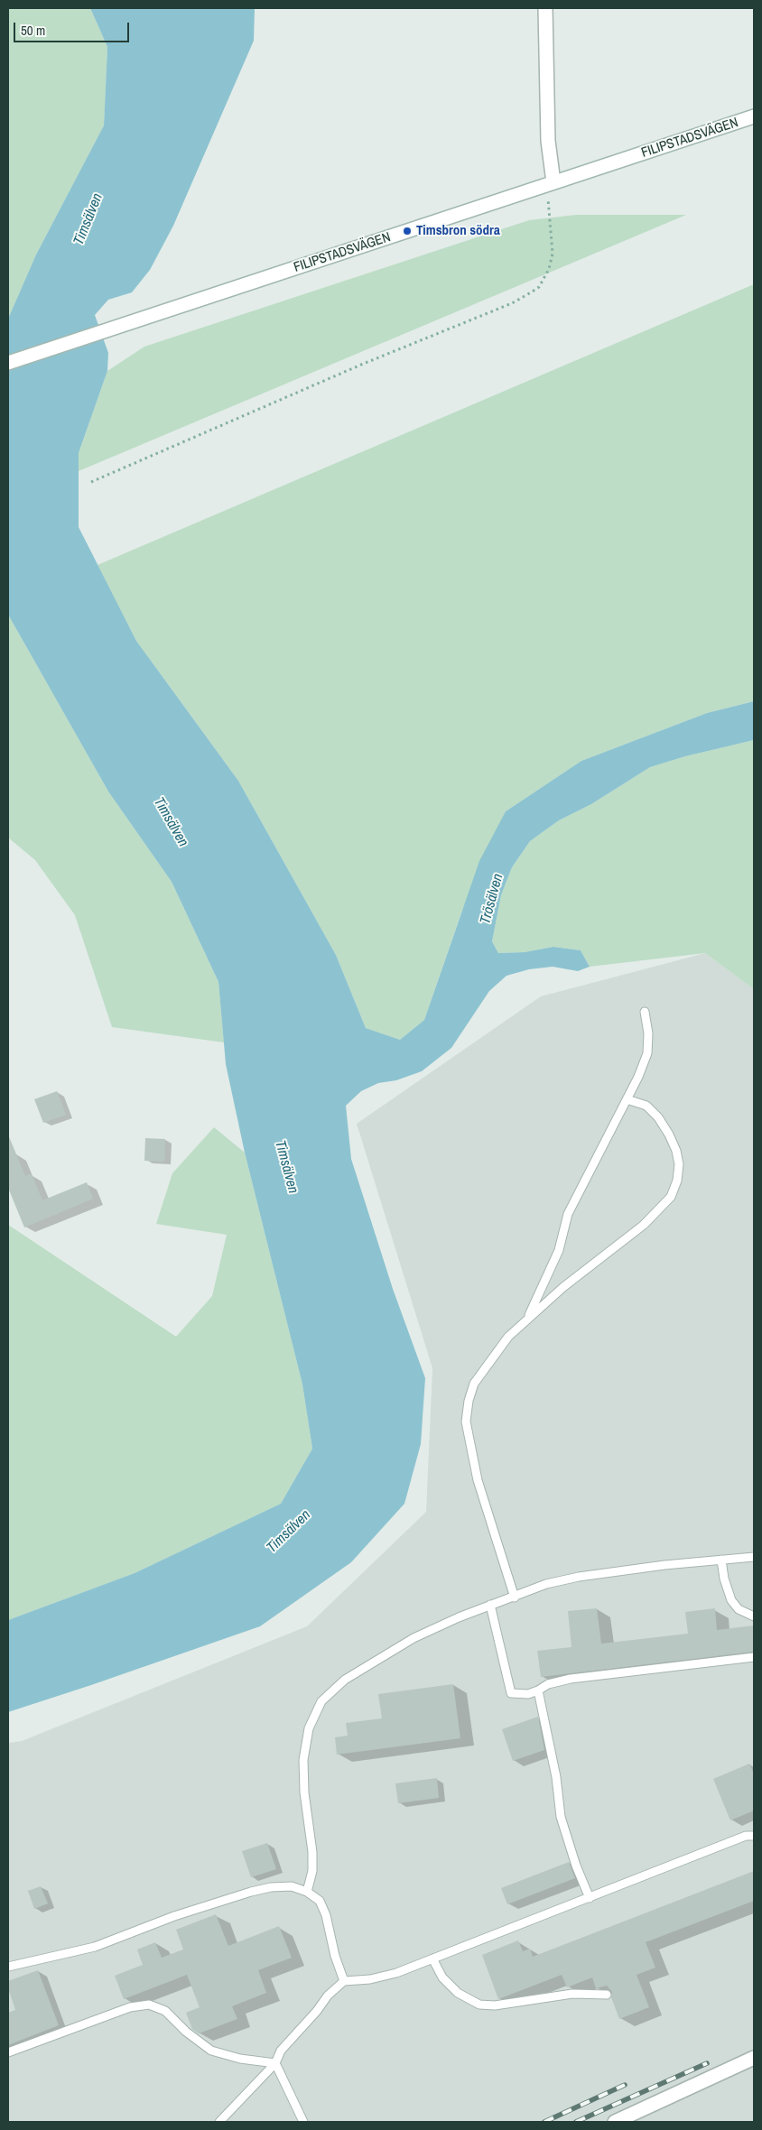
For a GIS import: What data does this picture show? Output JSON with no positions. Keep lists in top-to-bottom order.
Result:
{
  "streets": {
    "main road": ["FILIPSTADSVÄGEN"]
  },
  "water": ["Timsälven", "Trösälven"],
  "places": ["Timsbron södra"],
  "scale_bar": "50 m"
}
